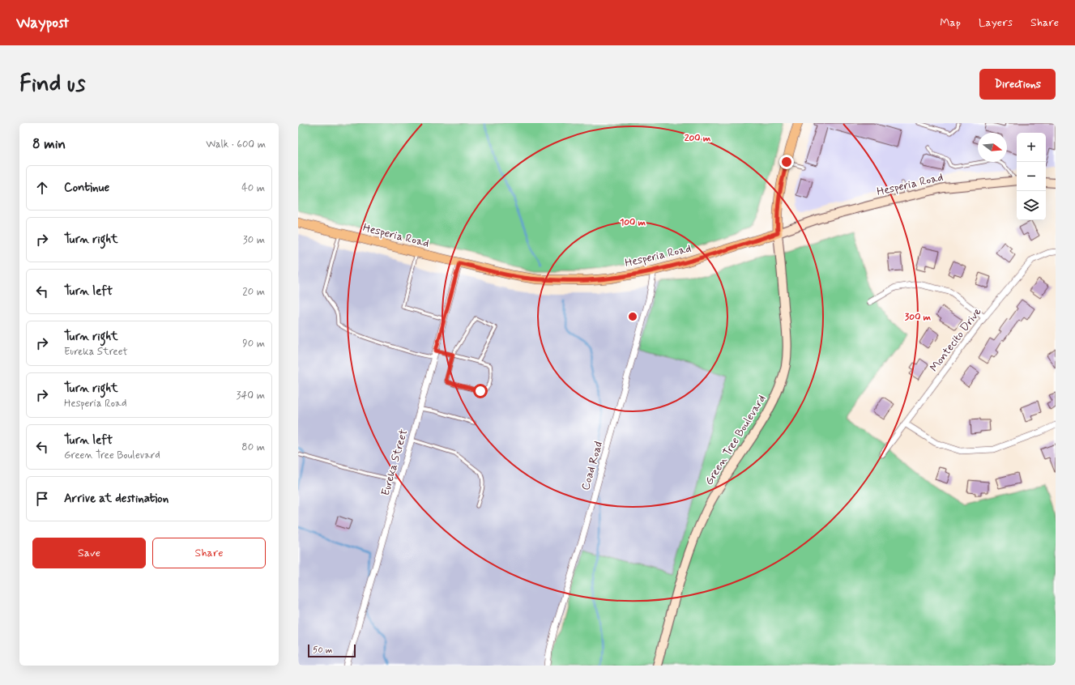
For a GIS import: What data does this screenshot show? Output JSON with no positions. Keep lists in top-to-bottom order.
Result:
{
  "streets": {
    "main road": ["Hesperia Road", "Green Tree Boulevard"],
    "street": ["Montecito Drive", "Eureka Street", "Coad Road"]
  },
  "crossings": [
    ["Hesperia Road", "Green Tree Boulevard"],
    ["Hesperia Road", "Eureka Street"],
    ["Hesperia Road", "Coad Road"]
  ],
  "scale_bar": "50 m",
  "north": "right",
  "page": {
    "header": "Waypost",
    "nav": ["Map", "Layers", "Share"],
    "buttons": [
      "Directions",
      ["Save", "Share"]
    ],
    "title": "Find us",
    "heading": ["8 min", "Walk · 600 m"],
    "map_buttons": ["+", "−"],
    "list": [
      ["Continue", "40 m"],
      ["Turn right", "30 m"],
      ["Turn left", "20 m"],
      ["Turn right", "Eureka Street", "90 m"],
      ["Turn right", "Hesperia Road", "340 m"],
      ["Turn left", "Green Tree Boulevard", "80 m"],
      "Arrive at destination"
    ],
    "scale": "50 m"
  },
  "rings": ["200 m", "100 m", "300 m"]
}
